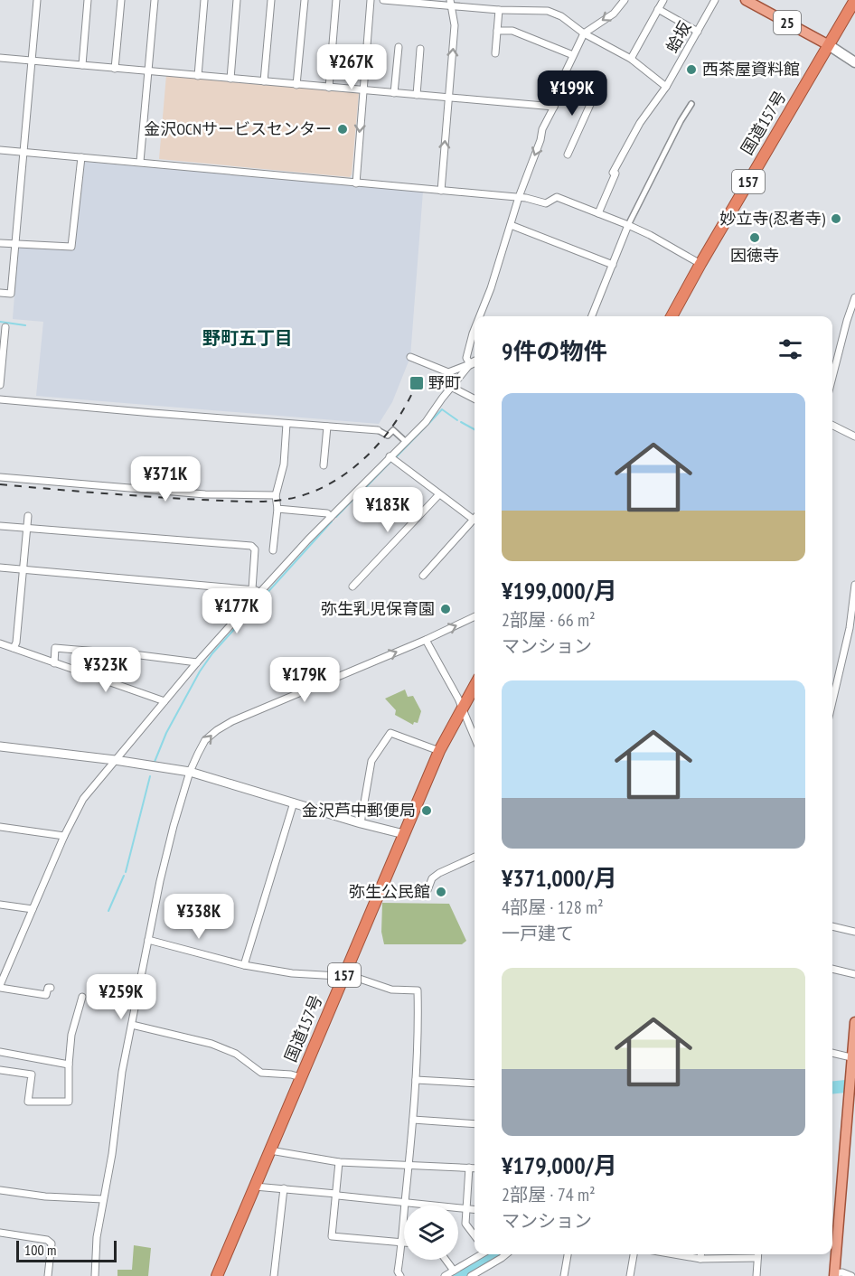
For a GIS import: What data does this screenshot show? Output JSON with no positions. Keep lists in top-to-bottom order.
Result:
{
  "streets": {
    "highway": ["国道157号", "157"],
    "main road": ["25"],
    "street": ["蛤坂"]
  },
  "crossings": [
    ["25", "国道157号"]
  ],
  "districts": ["野町五丁目"],
  "places": {
    "other": [
      "西茶屋資料館",
      "金沢OCNサービスセンター",
      "妙立寺(忍者寺)",
      "因徳寺",
      "弥生乳児保育園",
      "金沢芦中郵便局",
      "弥生公民館"
    ],
    "transit": ["野町"]
  },
  "scale_bar": "100 m",
  "page": {
    "price": [
      "¥267K",
      "¥199K",
      "¥371K",
      "¥183K",
      "¥177K",
      "¥323K",
      "¥179K",
      "¥338K",
      "¥259K"
    ],
    "heading": "9件の物件",
    "list": [
      {
        "name": "¥199,000/月",
        "note": "2部屋 · 66 m² · マンション"
      },
      {
        "name": "¥371,000/月",
        "note": "4部屋 · 128 m² · 一戸建て"
      },
      {
        "name": "¥179,000/月",
        "note": "2部屋 · 74 m² · マンション"
      }
    ],
    "scale": "100 m"
  }
}
